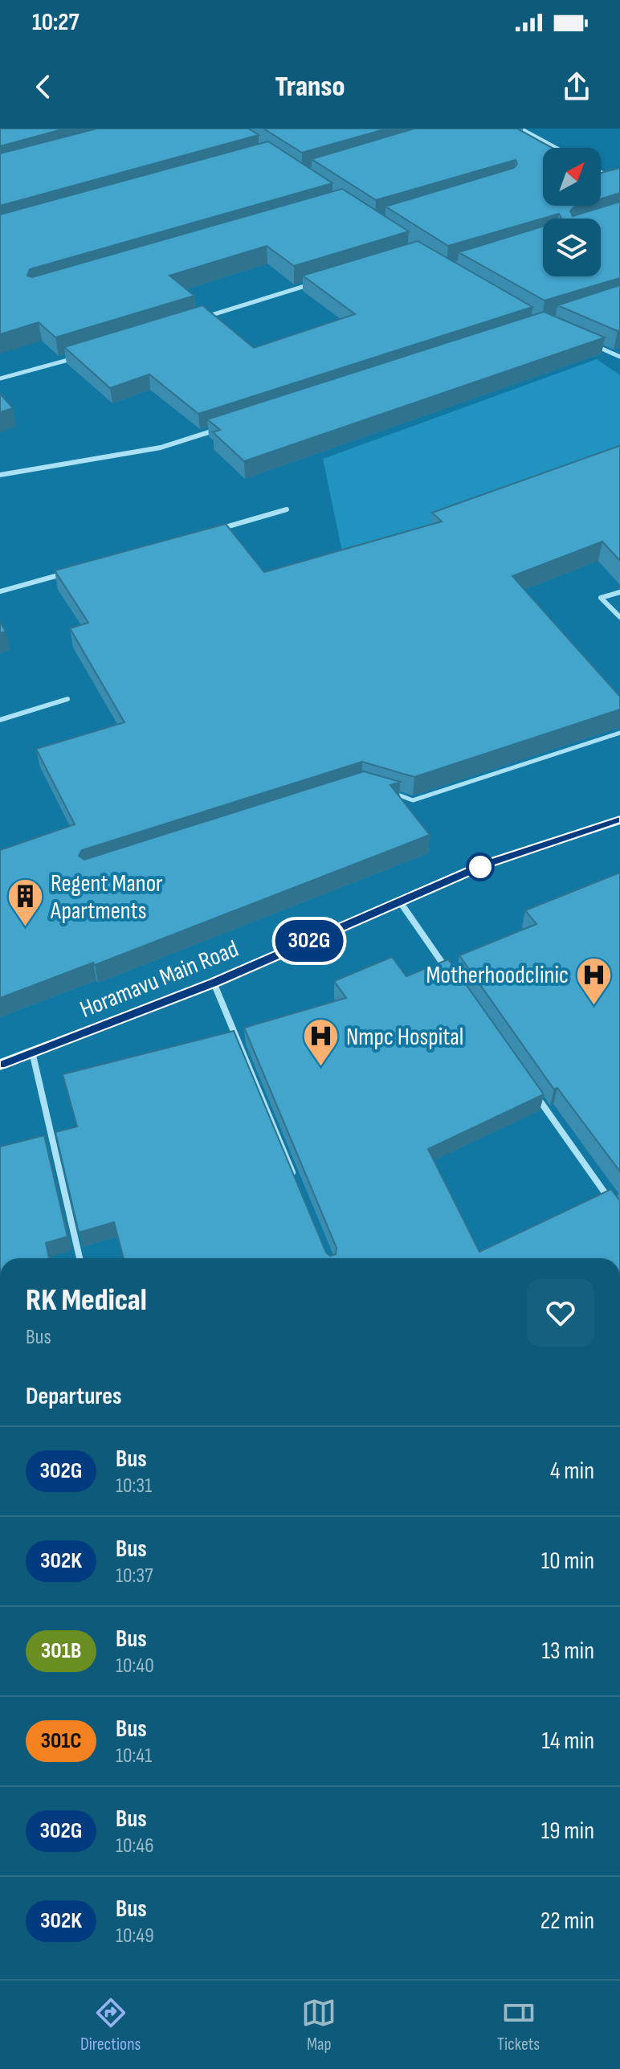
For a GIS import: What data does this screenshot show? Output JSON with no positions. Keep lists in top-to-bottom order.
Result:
{
  "streets": {
    "main road": ["Horamavu Main Road"]
  },
  "places": {
    "building": ["Regent Manor Apartments"],
    "hospital": ["Motherhoodclinic", "Nmpc Hospital"]
  },
  "lines": ["bus line 302G"],
  "north": "top right",
  "page": {
    "status": "10:27",
    "header": "Transo",
    "on_map": "302G",
    "heading": [
      ["RK Medical", "Bus"],
      "Departures"
    ],
    "list": [
      {
        "mark": "302G",
        "name": "Bus",
        "note": "10:31",
        "value": "4 min"
      },
      {
        "mark": "302K",
        "name": "Bus",
        "note": "10:37",
        "value": "10 min"
      },
      {
        "mark": "301B",
        "name": "Bus",
        "note": "10:40",
        "value": "13 min"
      },
      {
        "mark": "301C",
        "name": "Bus",
        "note": "10:41",
        "value": "14 min"
      },
      {
        "mark": "302G",
        "name": "Bus",
        "note": "10:46",
        "value": "19 min"
      },
      {
        "mark": "302K",
        "name": "Bus",
        "note": "10:49",
        "value": "22 min"
      }
    ],
    "tabs": ["Directions", "Map", "Tickets"]
  }
}
